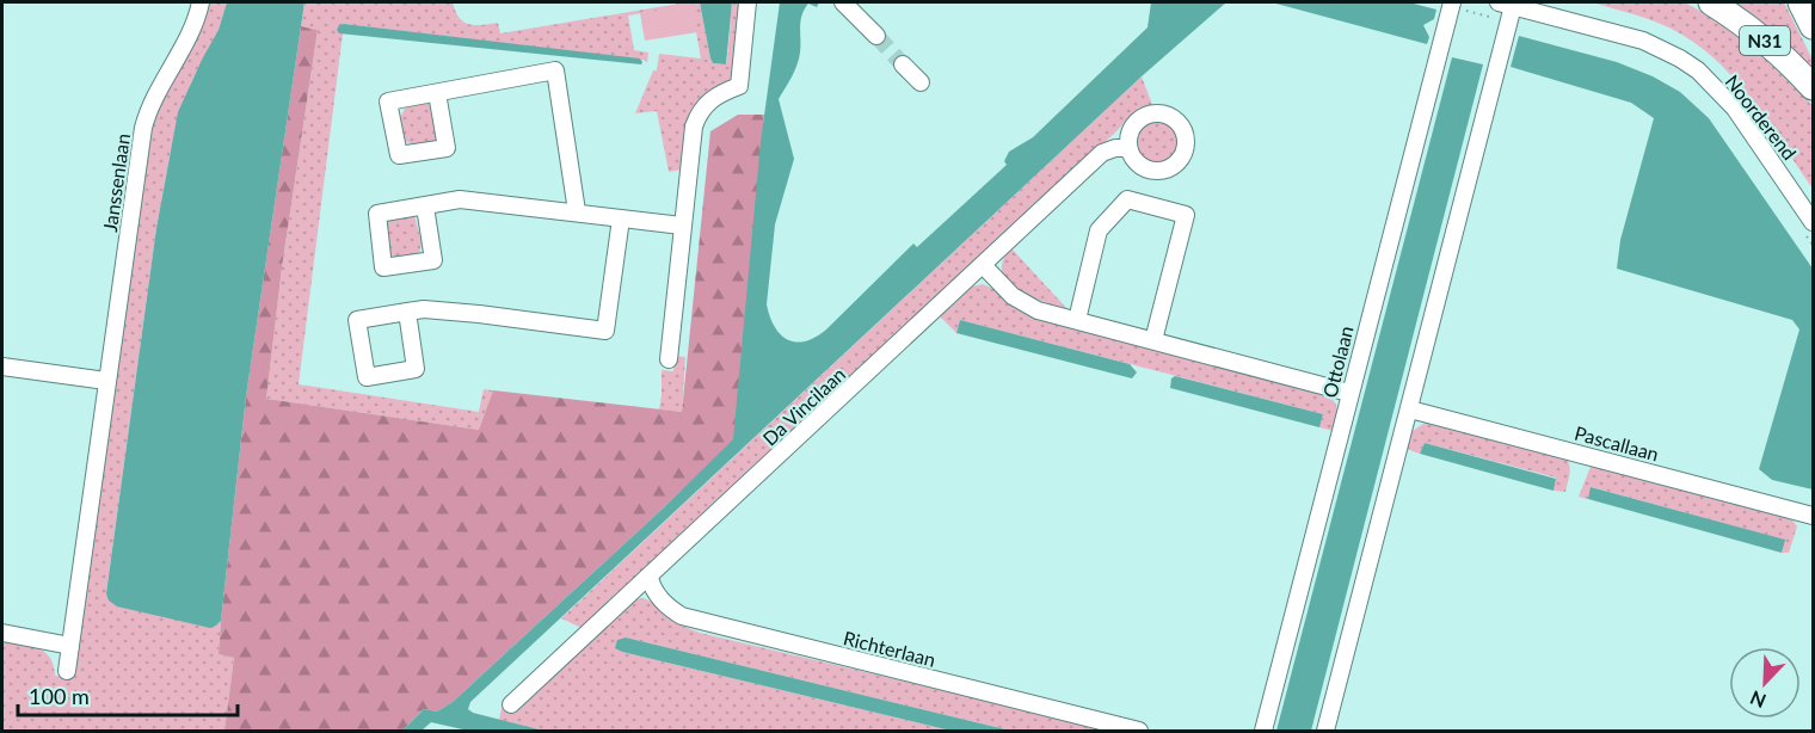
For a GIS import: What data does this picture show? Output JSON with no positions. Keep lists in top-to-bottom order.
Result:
{
  "streets": {
    "highway": ["N31"],
    "street": [
      "Noorderend",
      "Janssenlaan",
      "Ottolaan",
      "Da Vincilaan",
      "Pascallaan",
      "Richterlaan"
    ]
  },
  "crossings": [
    ["Da Vincilaan", "Richterlaan"]
  ],
  "scale_bar": "100 m",
  "north": "bottom left"
}
